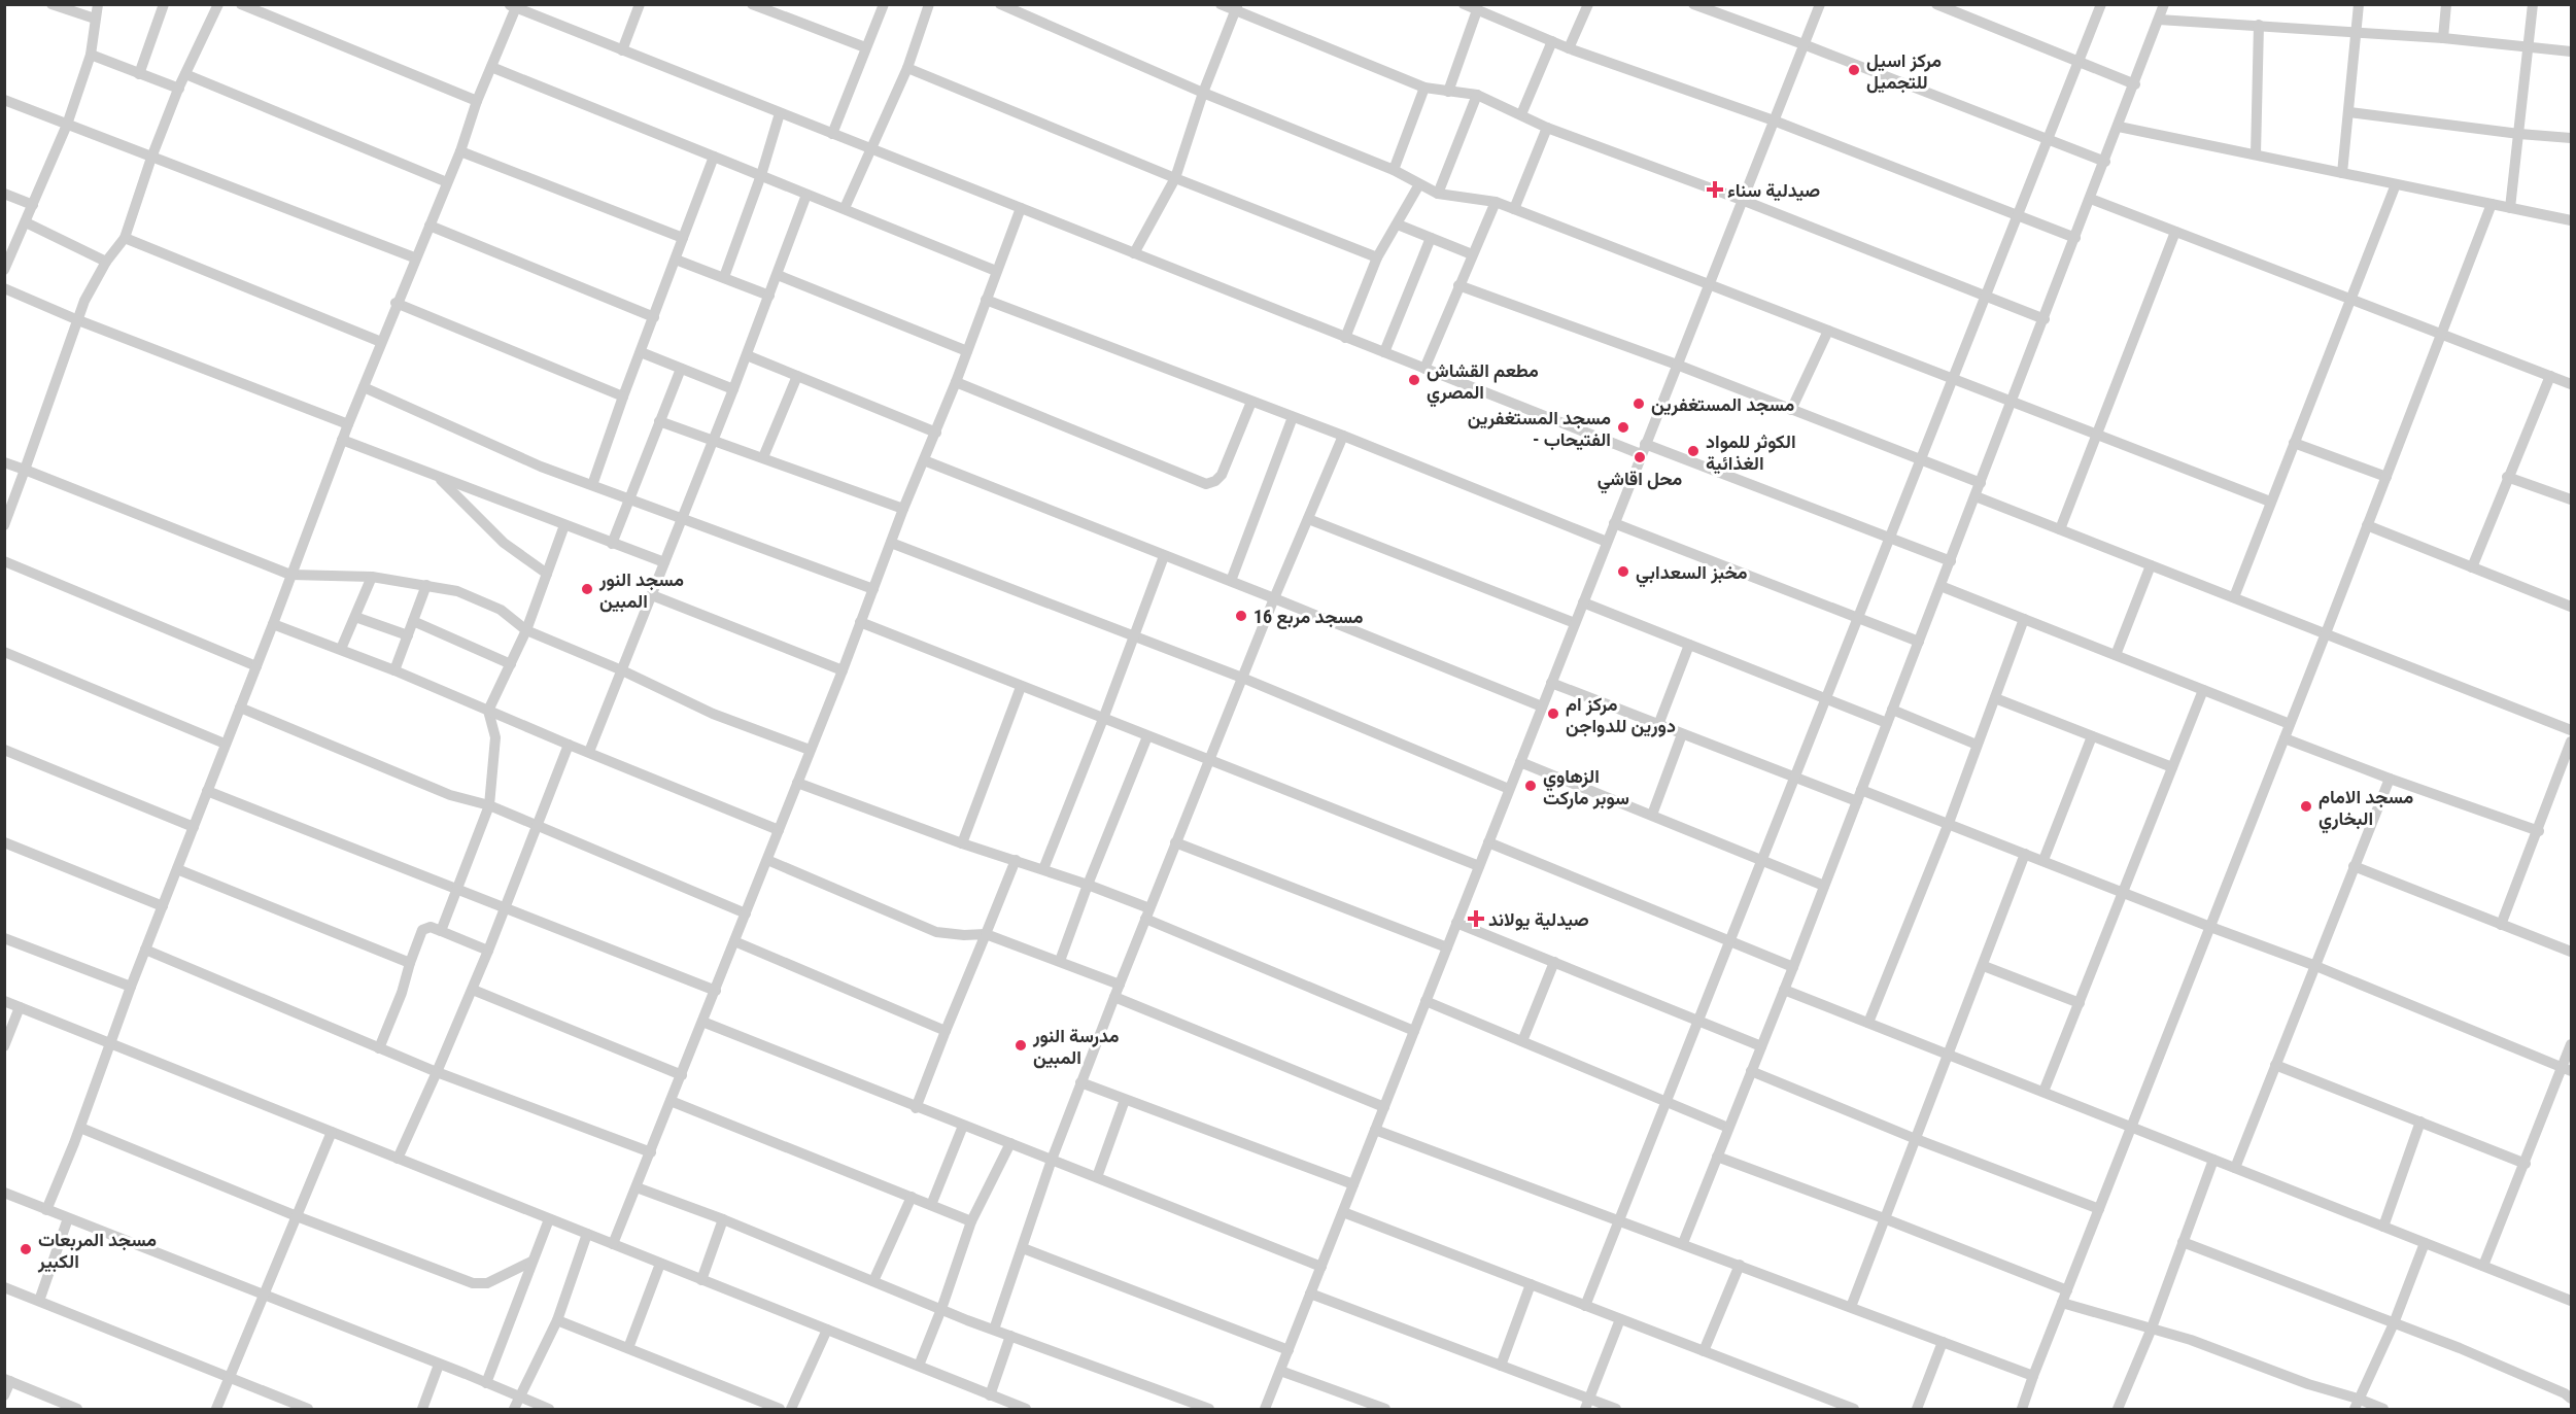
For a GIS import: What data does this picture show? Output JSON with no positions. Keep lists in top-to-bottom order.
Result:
{
  "places": {
    "other": [
      "مركز اسيل للتجميل",
      "مطعم القشاش المصري",
      "مسجد المستغفرين",
      "مسجد المستغفرين - الفتيحاب",
      "الكوثر للمواد الغذائية",
      "محل اقاشي",
      "مخبز السعدابي",
      "مسجد النور المبين",
      "مسجد مربع 16",
      "مركز ام دورين للدواجن",
      "الزهاوي سوبر ماركت",
      "مسجد الامام البخاري",
      "مدرسة النور المبين",
      "مسجد المربعات الكبير"
    ],
    "health": ["صيدلية سناء", "صيدلية يولاند"]
  }
}
